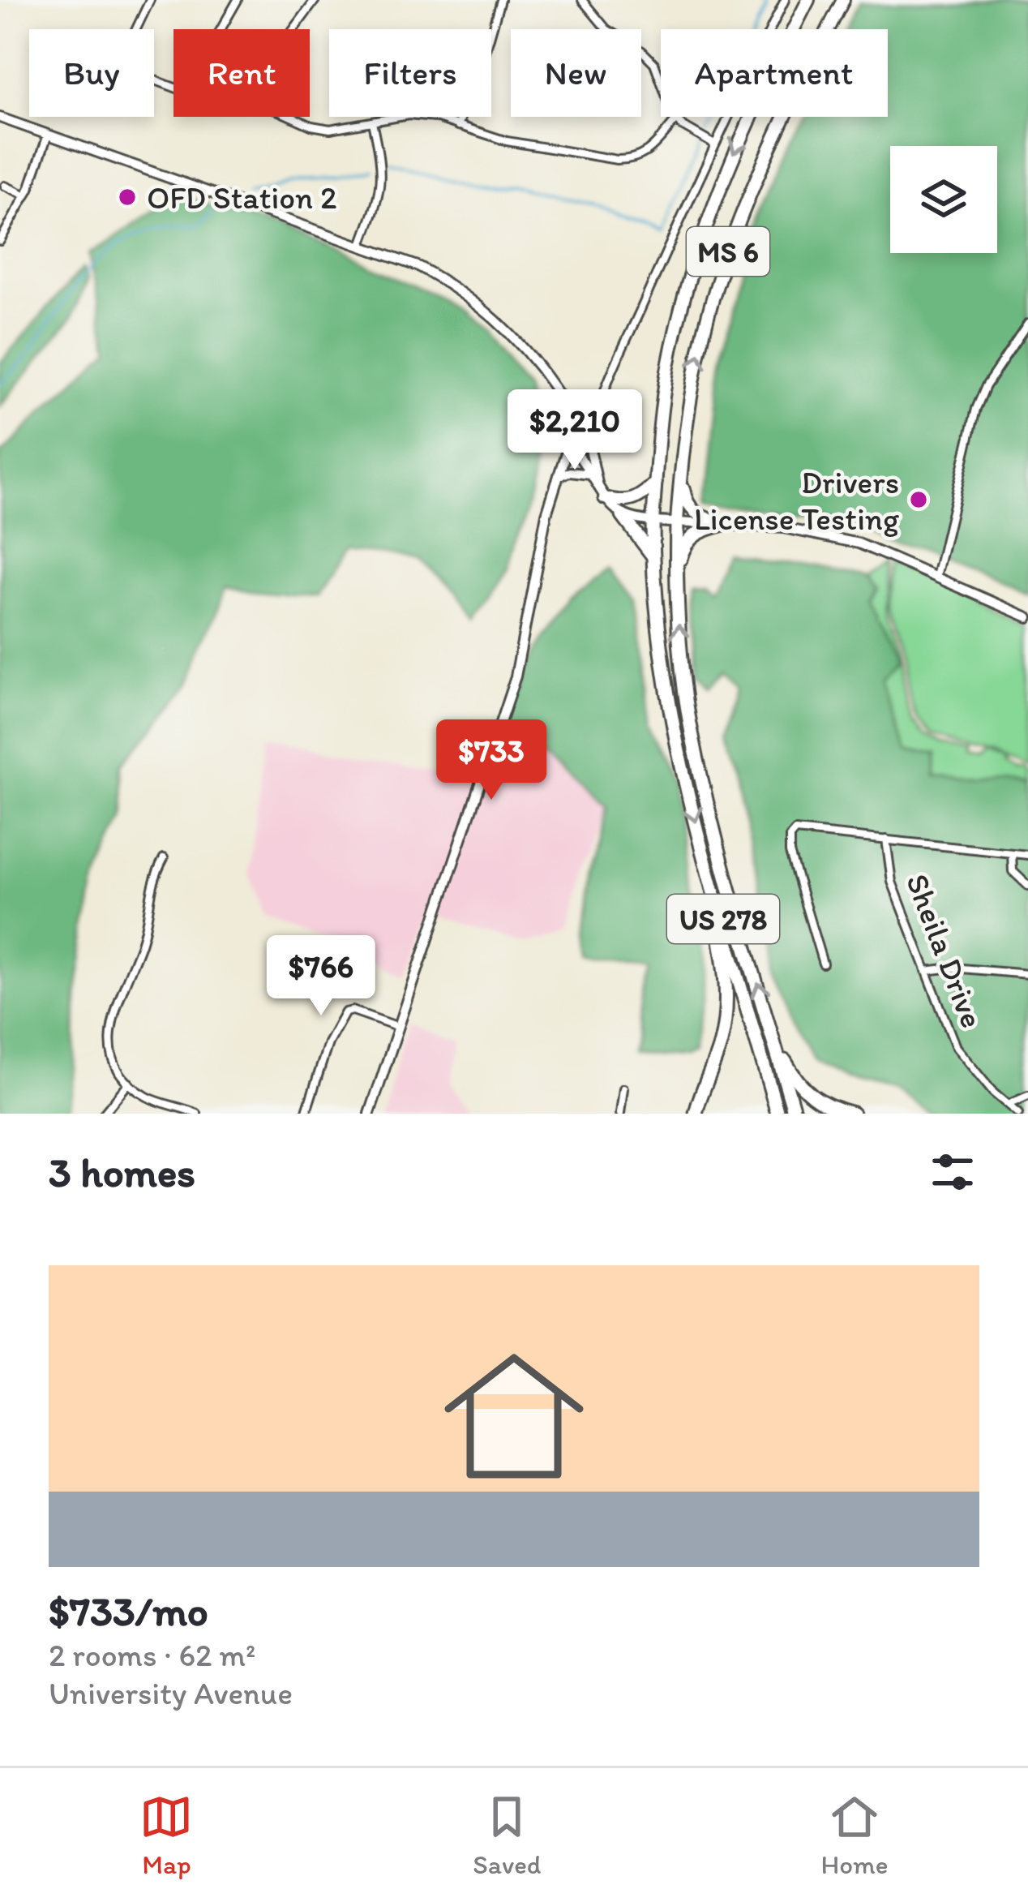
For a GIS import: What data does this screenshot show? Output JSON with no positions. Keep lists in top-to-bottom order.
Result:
{
  "streets": {
    "highway": ["MS 6", "US 278"],
    "street": ["Sheila Drive"]
  },
  "crossings": [
    ["MS 6", "US 278"]
  ],
  "places": ["OFD Station 2", "Drivers License Testing"],
  "page": {
    "chip": [
      "Buy",
      "Rent",
      "Filters",
      "New",
      "Apartment"
    ],
    "price": ["$2,210", "$733", "$766"],
    "heading": "3 homes",
    "list": [
      {
        "name": "$733/mo",
        "note": "2 rooms · 62 m² · University Avenue"
      }
    ],
    "tabs": ["Map", "Saved", "Home"]
  }
}
